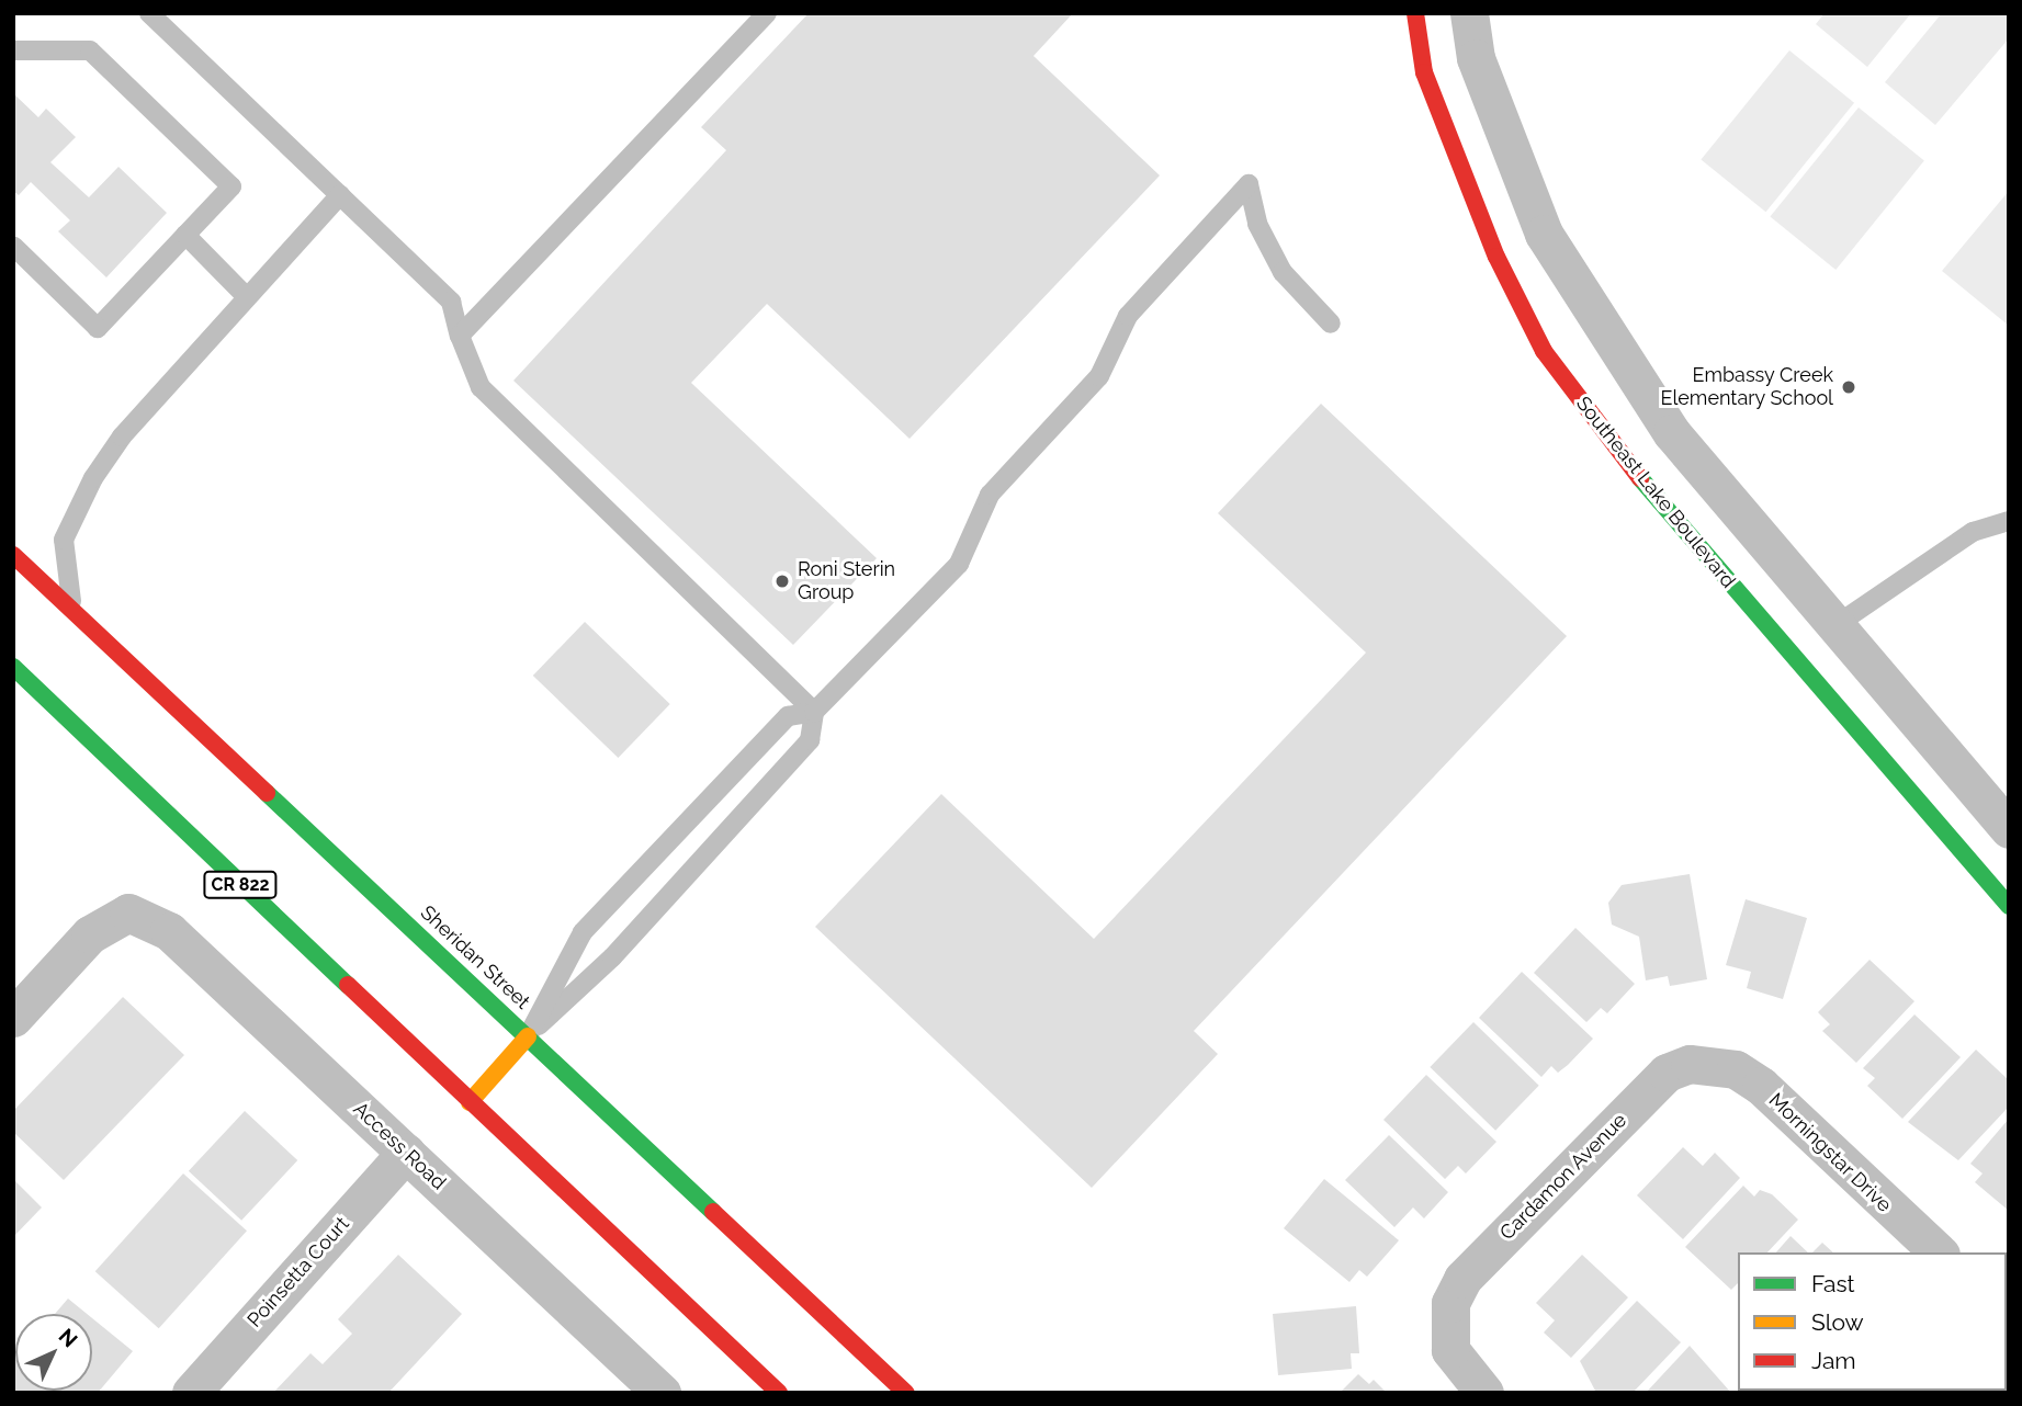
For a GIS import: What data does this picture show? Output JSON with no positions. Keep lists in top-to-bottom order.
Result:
{
  "streets": {
    "main road": ["Southeast Lake Boulevard", "CR 822", "Sheridan Street"],
    "street": [
      "Access Road",
      "Morningstar Drive",
      "Cardamon Avenue",
      "Poinsetta Court"
    ]
  },
  "crossings": [
    ["Access Road", "Poinsetta Court"],
    ["Morningstar Drive", "Cardamon Avenue"]
  ],
  "places": ["Embassy Creek Elementary School", "Roni Sterin Group"],
  "legend": ["Fast", "Slow", "Jam"],
  "north": "top right"
}
